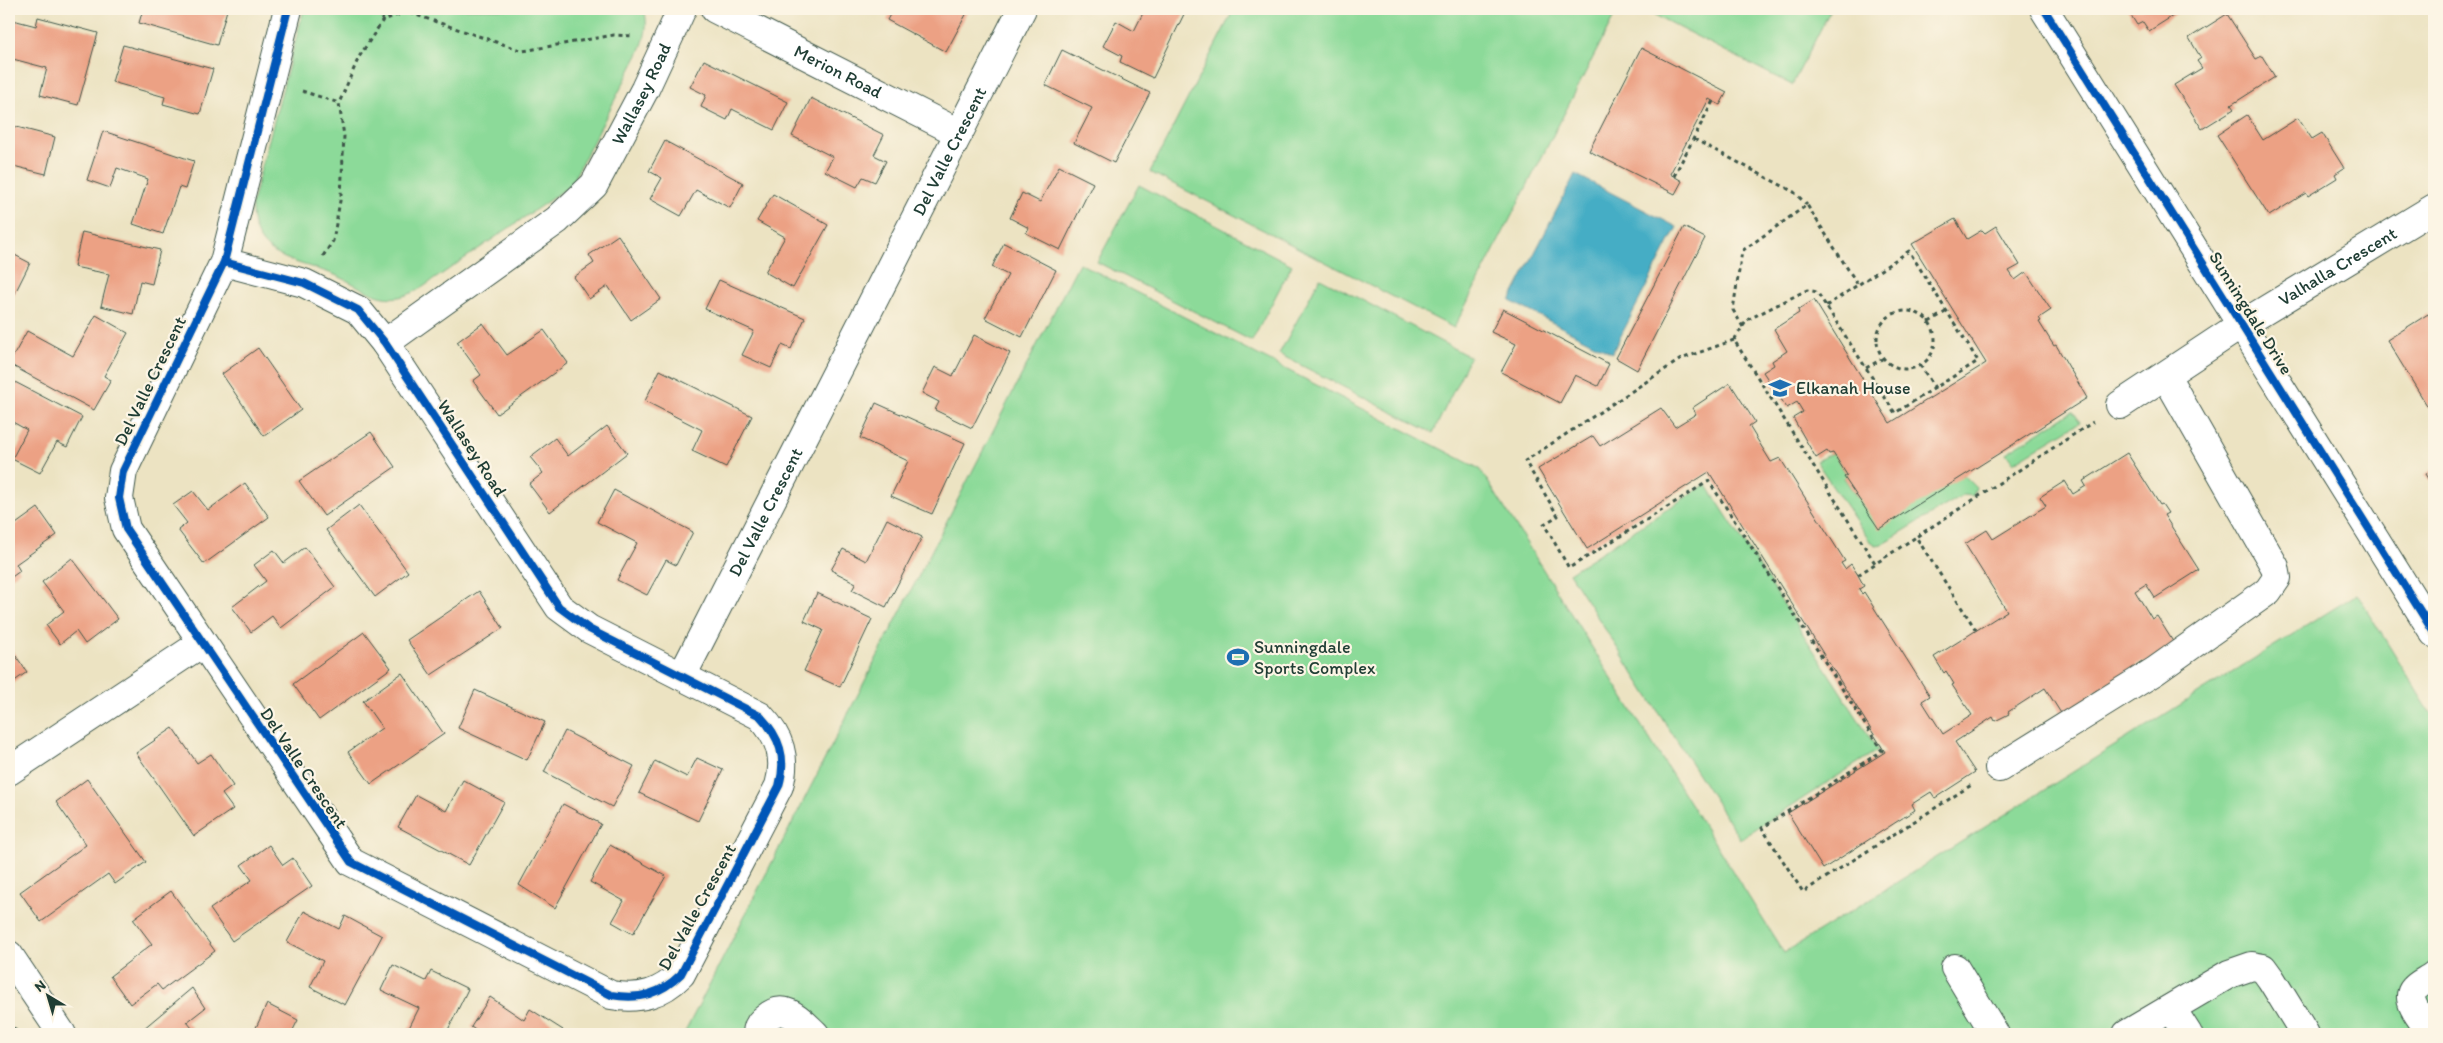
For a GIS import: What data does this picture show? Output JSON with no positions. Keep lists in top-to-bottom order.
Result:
{
  "streets": {
    "street": [
      "Merion Road",
      "Wallasey Road",
      "Del Valle Crescent",
      "Valhalla Crescent",
      "Sunningdale Drive"
    ]
  },
  "crossings": [
    ["Merion Road", "Del Valle Crescent"],
    ["Wallasey Road", "Del Valle Crescent"],
    ["Valhalla Crescent", "Sunningdale Drive"]
  ],
  "places": {
    "school or university": ["Elkanah House"],
    "sports": ["Sunningdale Sports Complex"]
  },
  "north": "top left"
}
